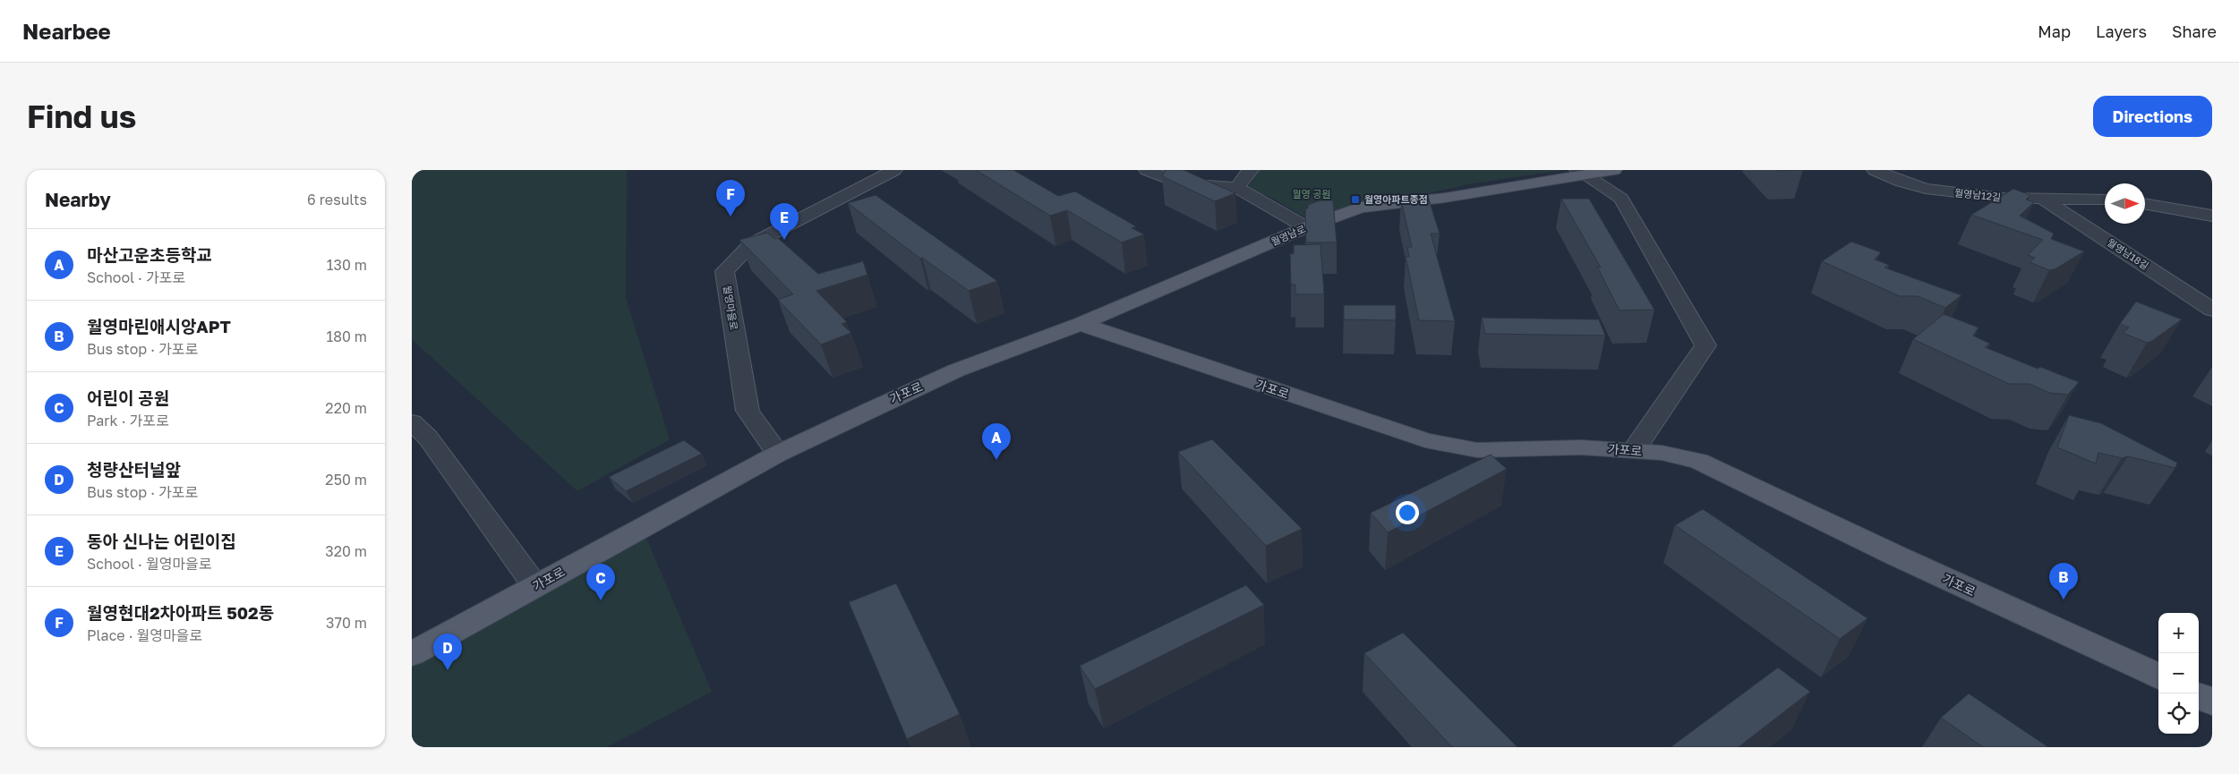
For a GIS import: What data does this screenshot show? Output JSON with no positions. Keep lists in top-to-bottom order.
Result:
{
  "streets": {
    "main road": ["월영남로", "가포로"],
    "street": ["월영남12길", "월영남18길", "월영마을로"]
  },
  "crossings": [
    ["월영남12길", "월영남18길"],
    ["월영남로", "가포로"],
    ["월영마을로", "가포로"]
  ],
  "parks": ["월영 공원"],
  "places": {
    "transit": ["월영아파트종점"]
  },
  "north": "right",
  "page": {
    "header": "Nearbee",
    "nav": ["Map", "Layers", "Share"],
    "buttons": "Directions",
    "title": "Find us",
    "heading": ["Nearby", "6 results"],
    "pins": [
      "F",
      "E",
      "A",
      "B",
      "C",
      "D"
    ],
    "list": [
      {
        "mark": "A",
        "name": "마산고운초등학교",
        "note": "School · 가포로",
        "value": "130 m"
      },
      {
        "mark": "B",
        "name": "월영마린애시앙APT",
        "note": "Bus stop · 가포로",
        "value": "180 m"
      },
      {
        "mark": "C",
        "name": "어린이 공원",
        "note": "Park · 가포로",
        "value": "220 m"
      },
      {
        "mark": "D",
        "name": "청량산터널앞",
        "note": "Bus stop · 가포로",
        "value": "250 m"
      },
      {
        "mark": "E",
        "name": "동아 신나는 어린이집",
        "note": "School · 월영마을로",
        "value": "320 m"
      },
      {
        "mark": "F",
        "name": "월영현대2차아파트 502동",
        "note": "Place · 월영마을로",
        "value": "370 m"
      }
    ],
    "map_buttons": ["+", "−"]
  }
}
